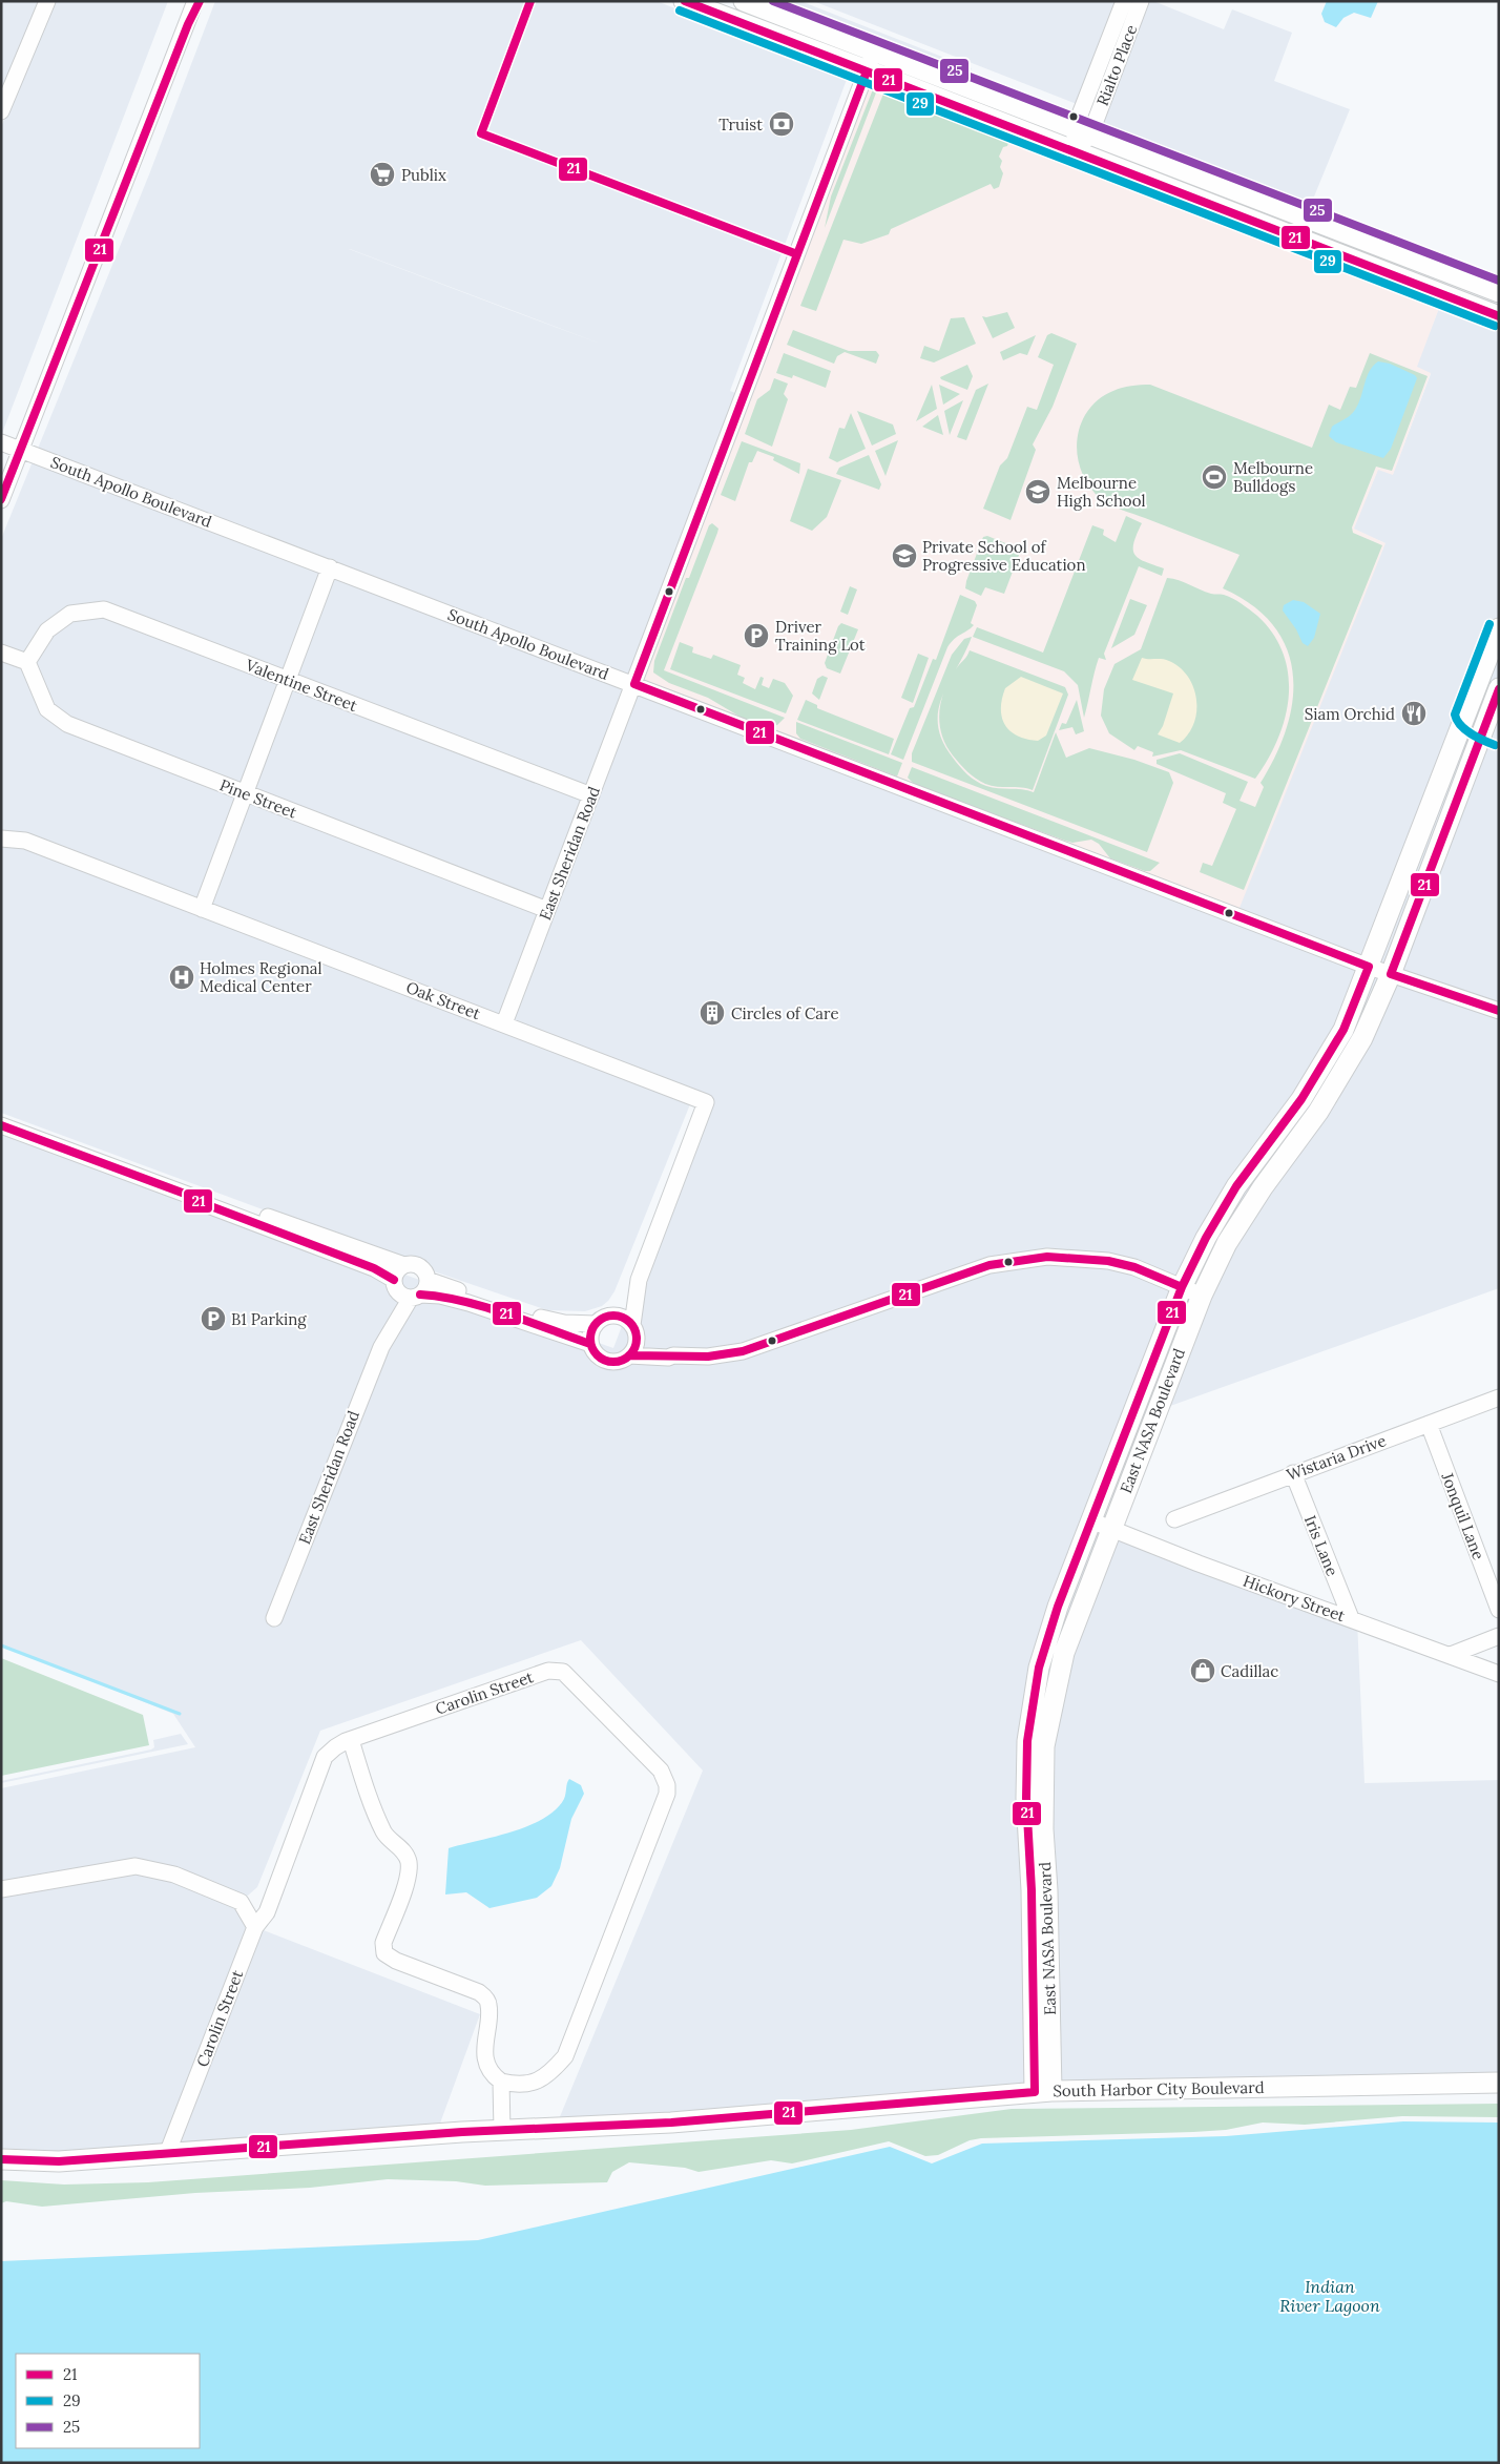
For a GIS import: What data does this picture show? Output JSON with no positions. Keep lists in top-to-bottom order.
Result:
{
  "streets": {
    "main road": ["East NASA Boulevard", "South Harbor City Boulevard"],
    "street": [
      "Rialto Place",
      "South Apollo Boulevard",
      "Valentine Street",
      "Pine Street",
      "East Sheridan Road",
      "Oak Street",
      "Wistaria Drive",
      "Jonquil Lane",
      "Iris Lane",
      "Hickory Street",
      "Carolin Street"
    ]
  },
  "crossings": [
    ["South Apollo Boulevard", "East Sheridan Road"],
    ["South Apollo Boulevard", "East NASA Boulevard"],
    ["Valentine Street", "Pine Street"],
    ["Valentine Street", "East Sheridan Road"],
    ["Pine Street", "East Sheridan Road"],
    ["East Sheridan Road", "Oak Street"],
    ["East NASA Boulevard", "Hickory Street"],
    ["East NASA Boulevard", "South Harbor City Boulevard"],
    ["Wistaria Drive", "Jonquil Lane"],
    ["Wistaria Drive", "Iris Lane"],
    ["Iris Lane", "Hickory Street"],
    ["Carolin Street", "South Harbor City Boulevard"]
  ],
  "water": ["Indian River Lagoon"],
  "places": {
    "bank": ["Truist"],
    "supermarket": ["Publix"],
    "sports": ["Melbourne Bulldogs"],
    "school or university": ["Melbourne High School", "Private School of Progressive Education"],
    "parking": ["Driver Training Lot", "B1 Parking"],
    "restaurant": ["Siam Orchid"],
    "hospital": ["Holmes Regional Medical Center"],
    "building": ["Circles of Care"],
    "shop": ["Cadillac"]
  },
  "lines": ["transit line 21", "transit line 25", "transit line 29"],
  "legend": ["21", "29", "25"]
}
